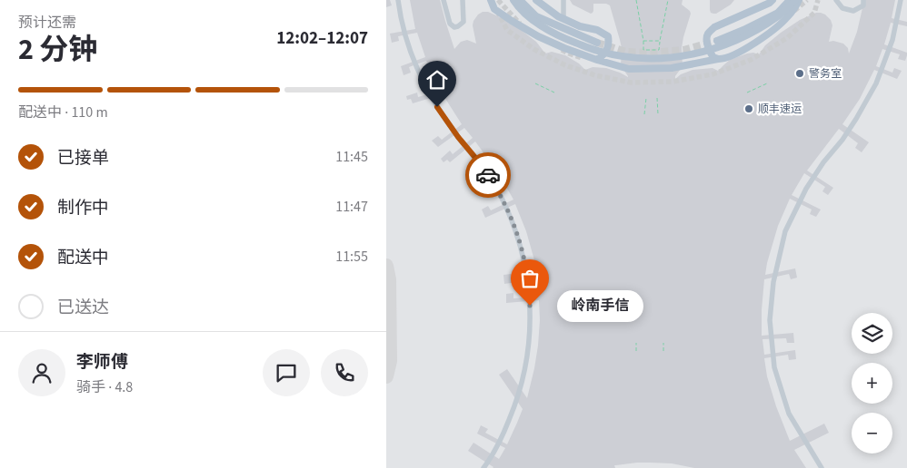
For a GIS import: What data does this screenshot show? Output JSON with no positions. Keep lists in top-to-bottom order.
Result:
{
  "places": ["警务室", "顺丰速运", "岭南手信"],
  "page": {
    "heading": ["2 分钟", "预计还需", "12:02–12:07"],
    "panel": ["李师傅", "骑手 · 4.8"],
    "bar": "配送中 · 110 m",
    "list": [
      ["已接单", "11:45"],
      ["制作中", "11:47"],
      ["配送中", "11:55"],
      "已送达"
    ],
    "bubble": "岭南手信",
    "map_buttons": ["+", "−"]
  }
}
